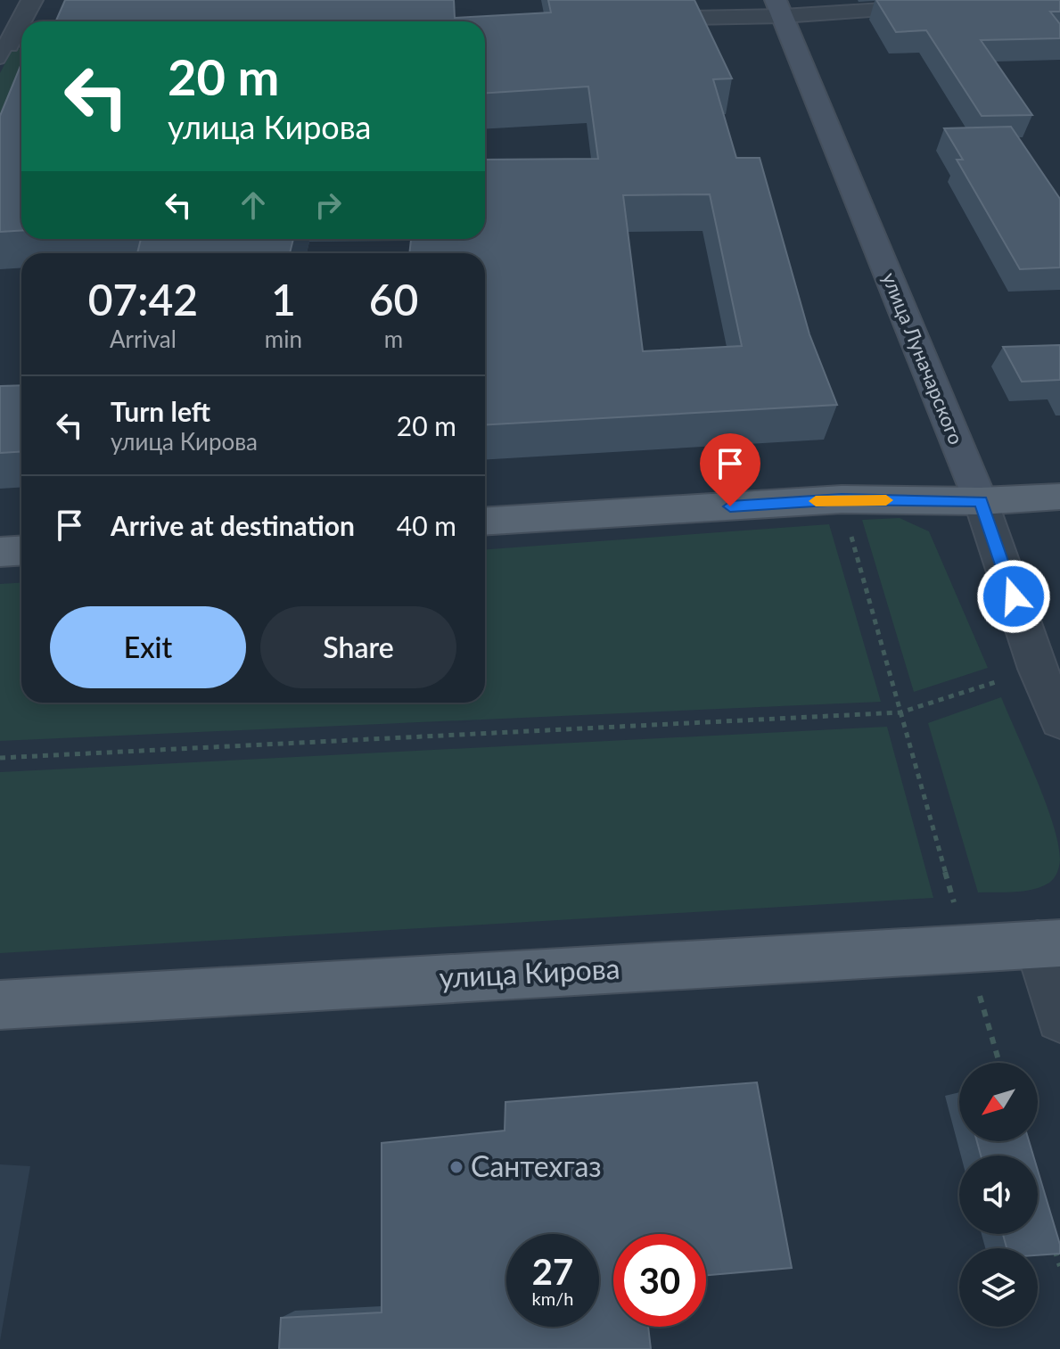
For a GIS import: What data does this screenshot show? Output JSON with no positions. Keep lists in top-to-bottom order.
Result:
{
  "streets": {
    "main road": ["улица Кирова"],
    "street": ["улица Луначарского"]
  },
  "places": ["Сантехгаз"],
  "north": "bottom left",
  "page": {
    "turn": ["20 m", "улица Кирова"],
    "eta": [
      "07:42",
      "Arrival",
      "1",
      "min",
      "60",
      "m"
    ],
    "list": [
      {
        "name": "Turn left",
        "note": "улица Кирова",
        "value": "20 m"
      },
      {
        "name": "Arrive at destination",
        "value": "40 m"
      }
    ],
    "buttons": ["Exit", "Share"],
    "speed": "27 km/h",
    "limit": "30"
  }
}
